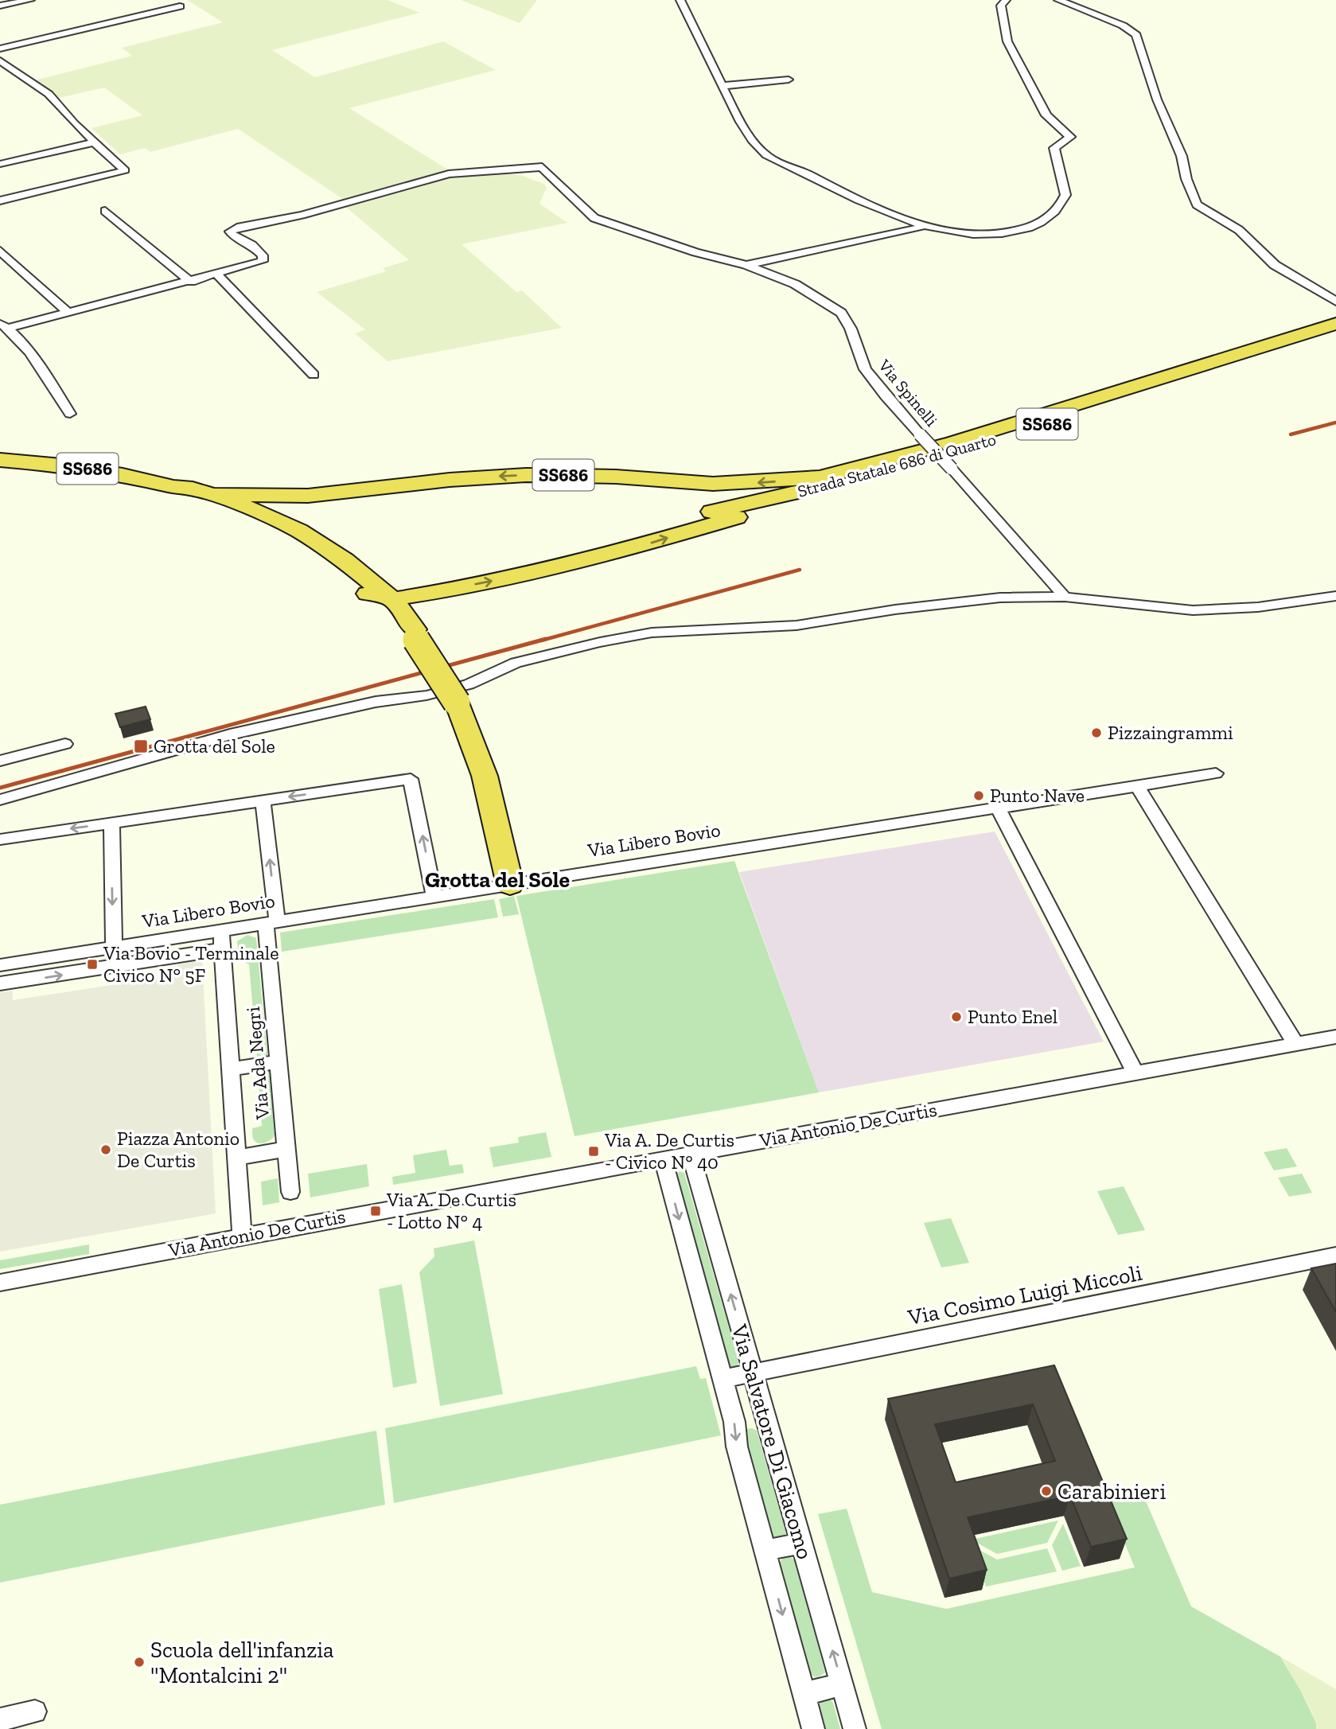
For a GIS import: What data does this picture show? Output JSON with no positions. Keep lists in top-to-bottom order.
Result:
{
  "streets": {
    "highway": ["SS686", "Strada Statale 686 di Quarto"],
    "street": [
      "Via Spinelli",
      "Via Libero Bovio",
      "Via Ada Negri",
      "Via Antonio De Curtis",
      "Via Cosimo Luigi Miccoli",
      "Via Salvatore Di Giacomo"
    ]
  },
  "crossings": [
    ["SS686", "Strada Statale 686 di Quarto"],
    ["SS686", "Via Libero Bovio"],
    ["Via Libero Bovio", "Via Ada Negri"],
    ["Via Ada Negri", "Via Antonio De Curtis"],
    ["Via Antonio De Curtis", "Via Salvatore Di Giacomo"],
    ["Via Cosimo Luigi Miccoli", "Via Salvatore Di Giacomo"]
  ],
  "districts": ["Grotta del Sole"],
  "places": {
    "other": [
      "Pizzaingrammi",
      "Punto Nave",
      "Punto Enel",
      "Piazza Antonio De Curtis",
      "Carabinieri",
      "Scuola dell'infanzia \"Montalcini 2\""
    ],
    "transit": [
      "Grotta del Sole",
      "Via Bovio - Terminale Civico N° 5F",
      "Via A. De Curtis - Civico N° 40",
      "Via A. De Curtis - Lotto N° 4"
    ]
  }
}
